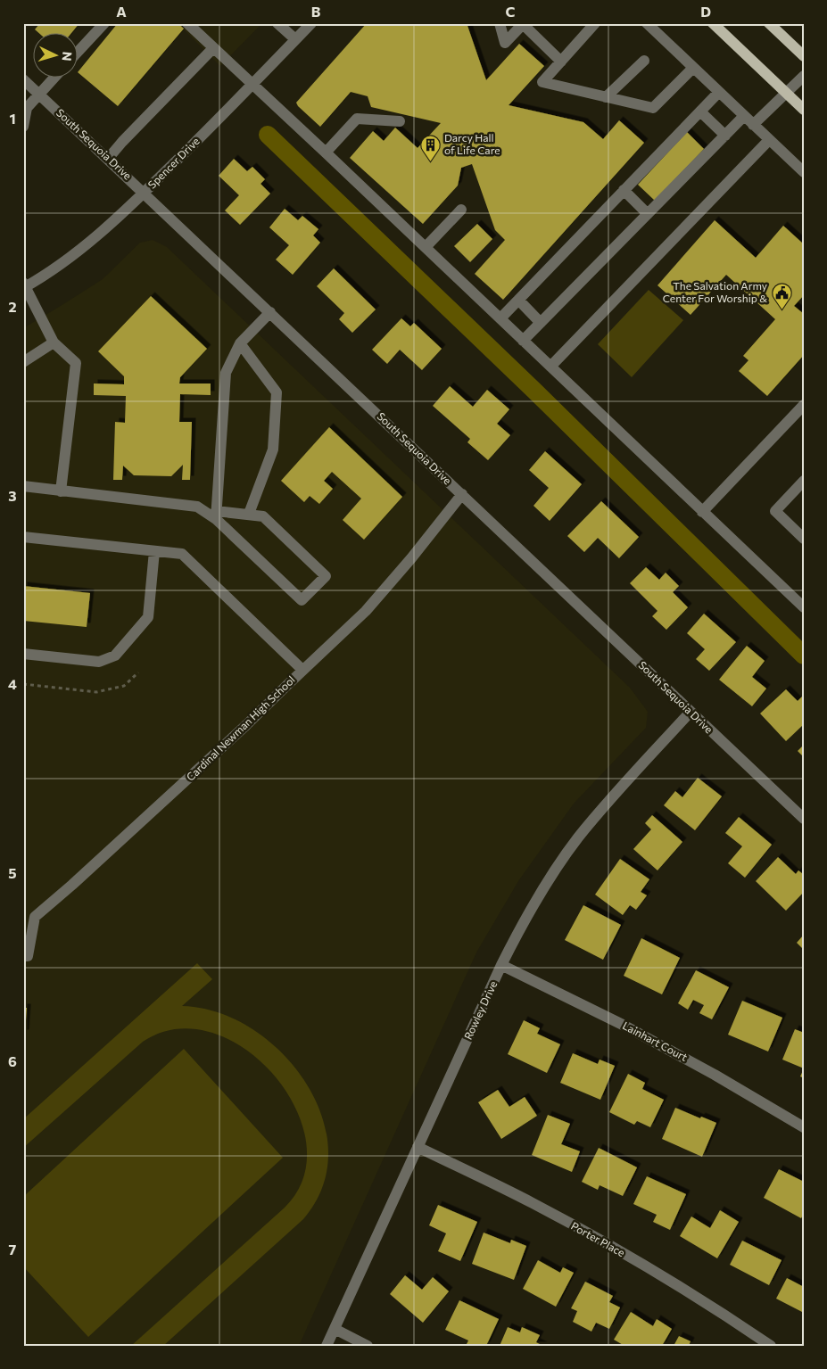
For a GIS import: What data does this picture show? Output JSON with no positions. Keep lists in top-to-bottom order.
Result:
{
  "streets": {
    "street": [
      "South Sequoia Drive",
      "Spencer Drive",
      "Cardinal Newman High School",
      "Rowley Drive",
      "Lainhart Court",
      "Porter Place"
    ]
  },
  "crossings": [
    ["South Sequoia Drive", "Spencer Drive"],
    ["South Sequoia Drive", "Cardinal Newman High School"],
    ["South Sequoia Drive", "Rowley Drive"],
    ["Rowley Drive", "Lainhart Court"],
    ["Rowley Drive", "Porter Place"]
  ],
  "places": {
    "building": ["Darcy Hall of Life Care"],
    "public building": ["The Salvation Army Center For Worship &"]
  },
  "north": "right",
  "grid": {
    "columns": [
      "A",
      "B",
      "C",
      "D"
    ],
    "rows": [
      "1",
      "2",
      "3",
      "4",
      "5",
      "6",
      "7"
    ]
  }
}
